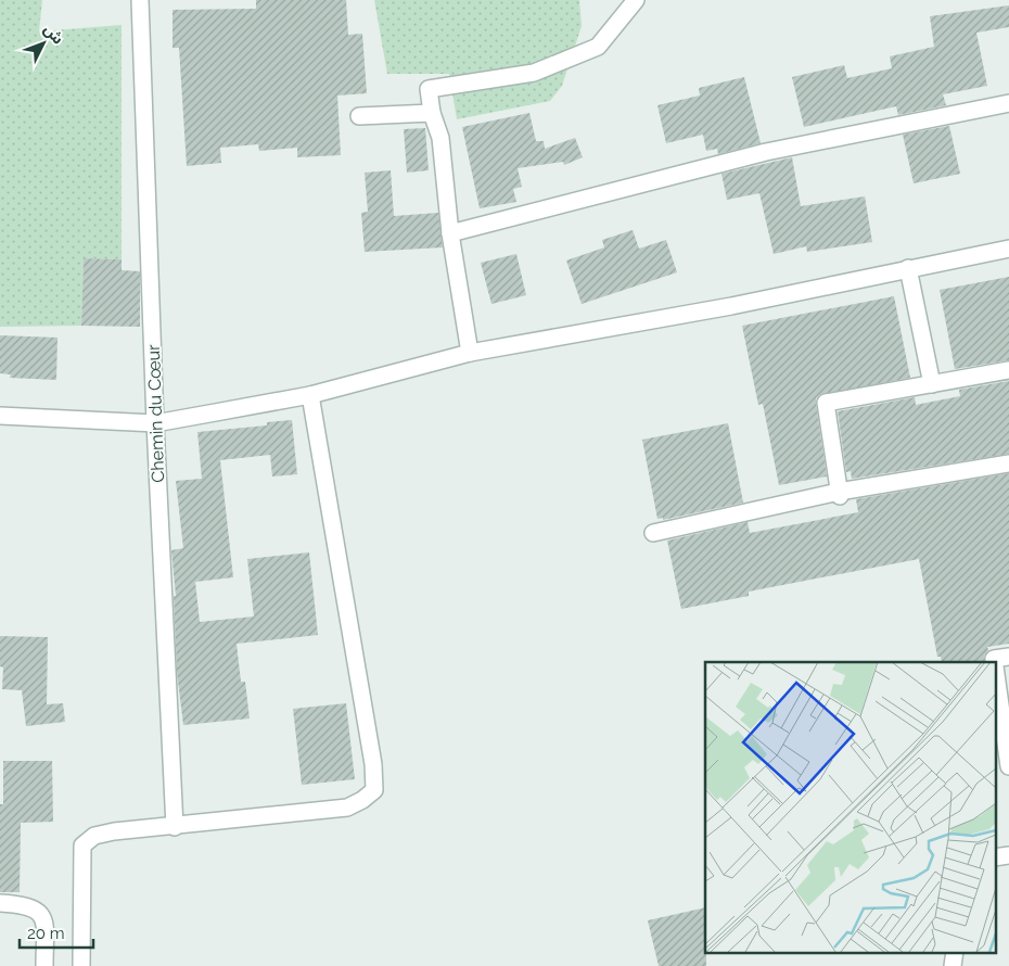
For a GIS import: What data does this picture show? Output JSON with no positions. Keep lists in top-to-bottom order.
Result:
{
  "streets": {
    "street": ["Chemin du Cœur"]
  },
  "scale_bar": "20 m",
  "north": "top right"
}
